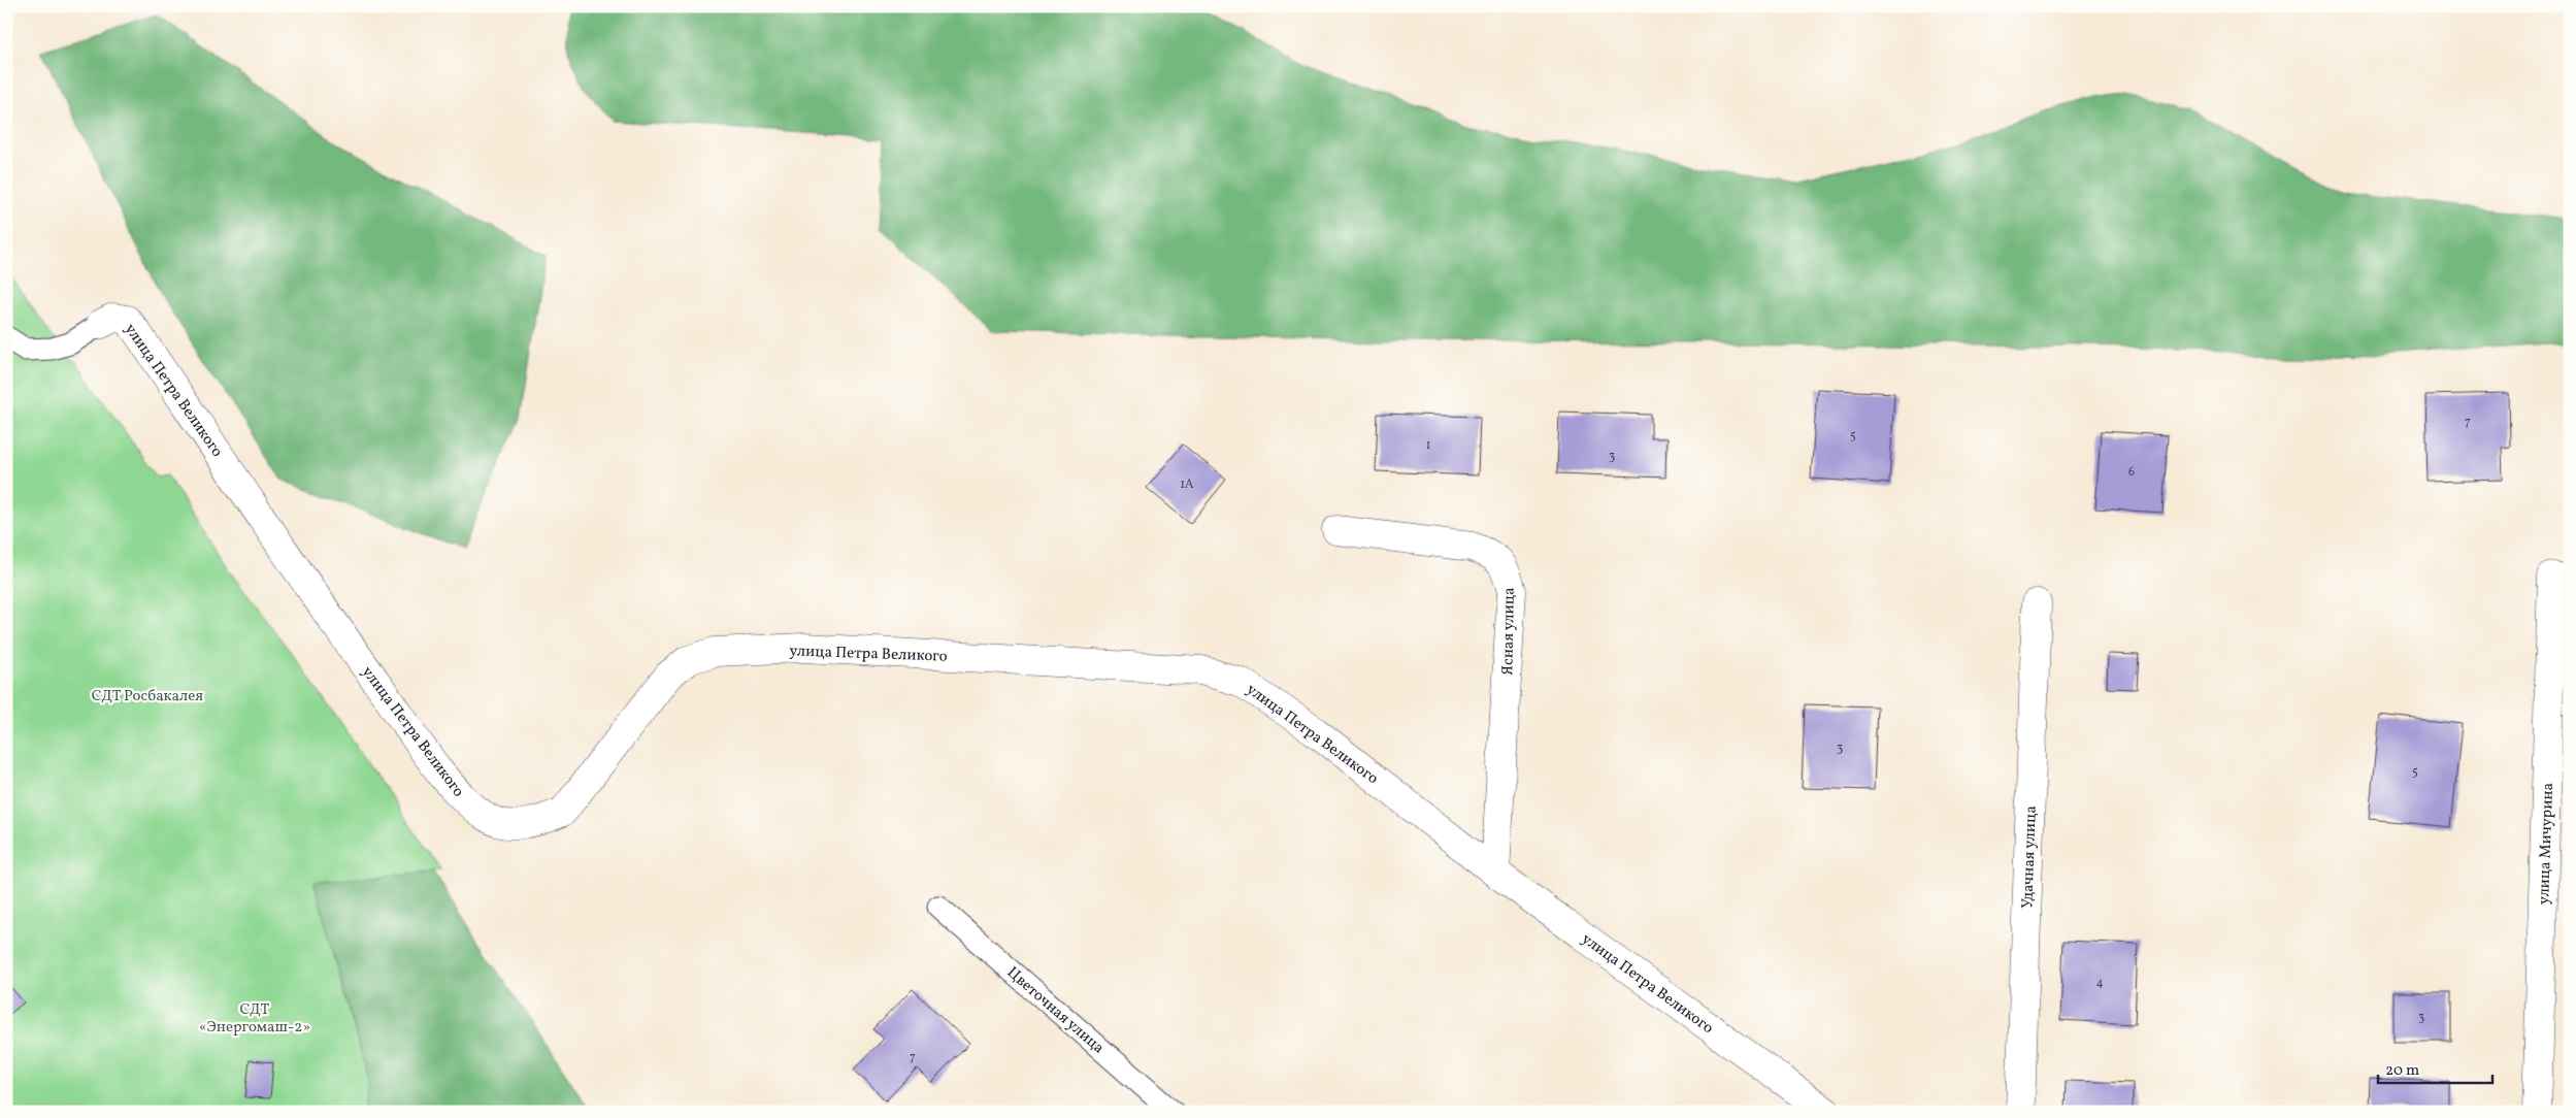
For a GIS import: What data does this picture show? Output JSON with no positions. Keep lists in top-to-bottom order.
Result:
{
  "streets": {
    "street": [
      "улица Петра Великого",
      "Ясная улица",
      "улица Мичурина",
      "Удачная улица"
    ],
    "lane": ["Цветочная улица"]
  },
  "crossings": [
    ["улица Петра Великого", "Ясная улица"]
  ],
  "parks": ["СДТ Росбакалея", "СДТ «Энергомаш-2»"],
  "house_numbers": [
    "7",
    "5",
    "1",
    "3",
    "6",
    "1А",
    "3",
    "5",
    "4",
    "3",
    "7"
  ],
  "scale_bar": "20 m"
}
